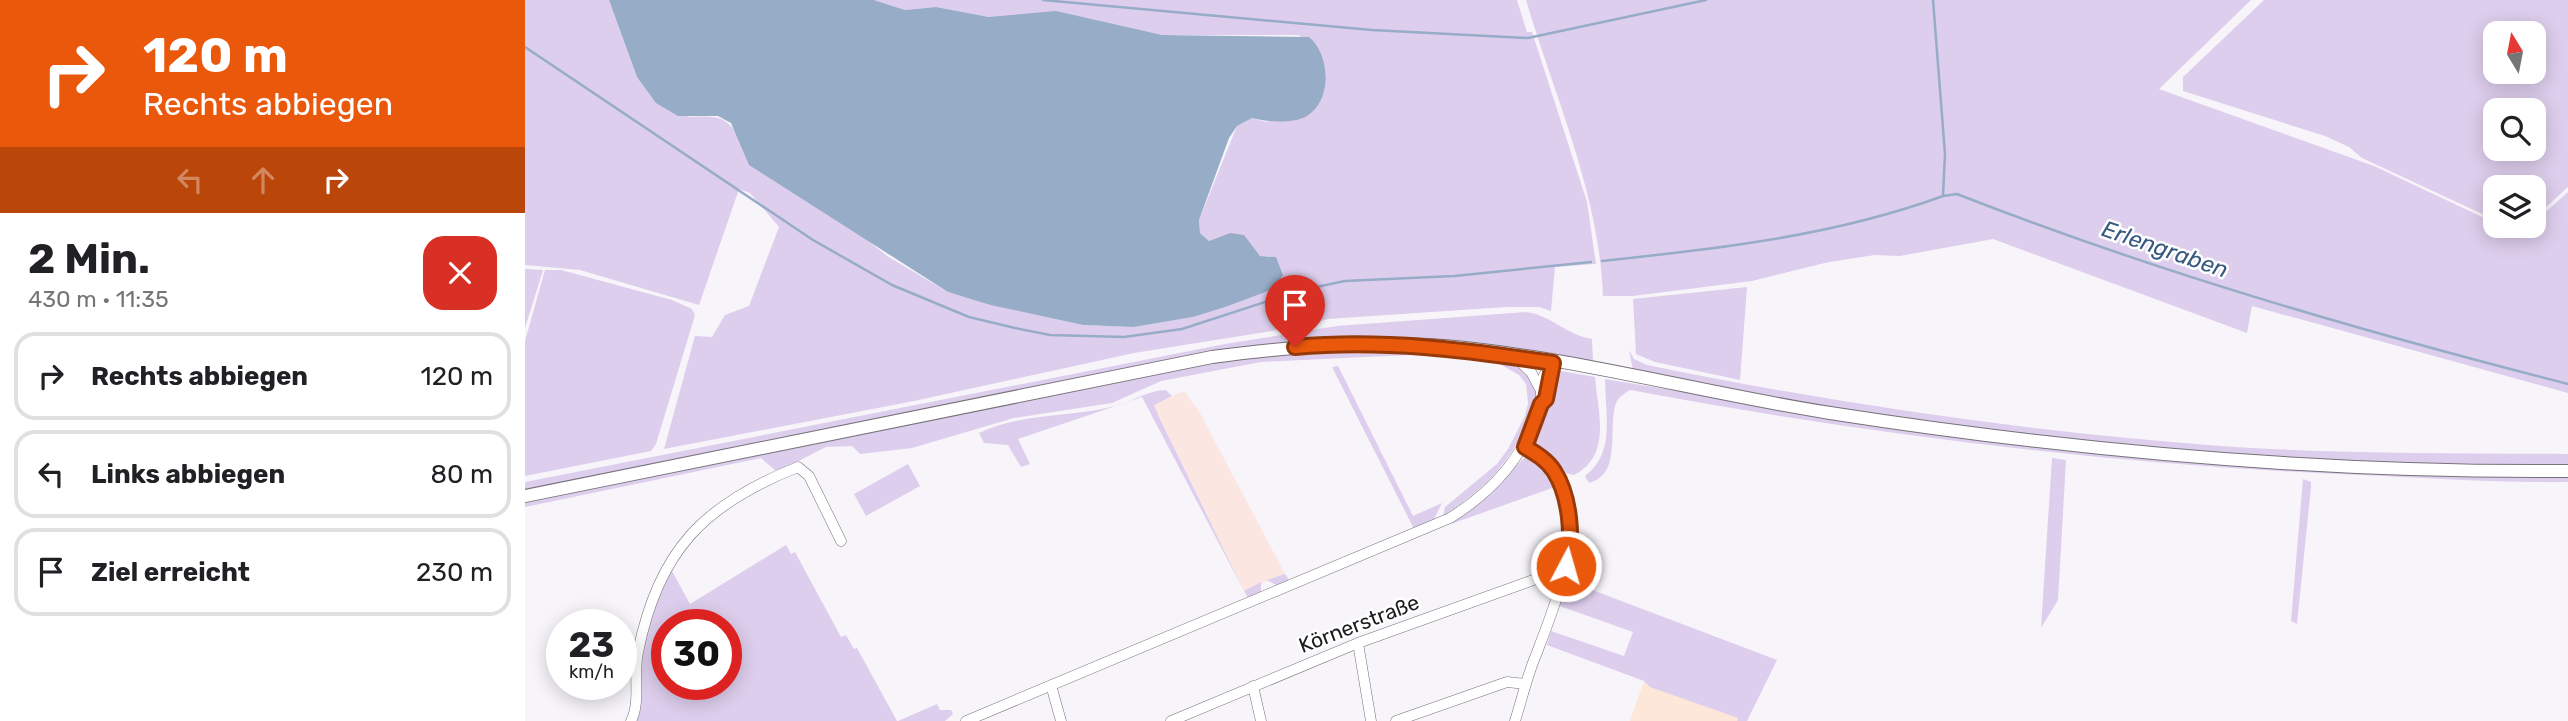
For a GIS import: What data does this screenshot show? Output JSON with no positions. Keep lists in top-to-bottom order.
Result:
{
  "streets": {
    "street": ["Körnerstraße"]
  },
  "water": ["Erlengraben"],
  "north": "top",
  "page": {
    "turn": ["120 m", "Rechts abbiegen"],
    "heading": ["2 Min.", "430 m · 11:35"],
    "list": [
      {
        "name": "Rechts abbiegen",
        "value": "120 m"
      },
      {
        "name": "Links abbiegen",
        "value": "80 m"
      },
      {
        "name": "Ziel erreicht",
        "value": "230 m"
      }
    ],
    "speed": "23 km/h",
    "limit": "30"
  }
}
